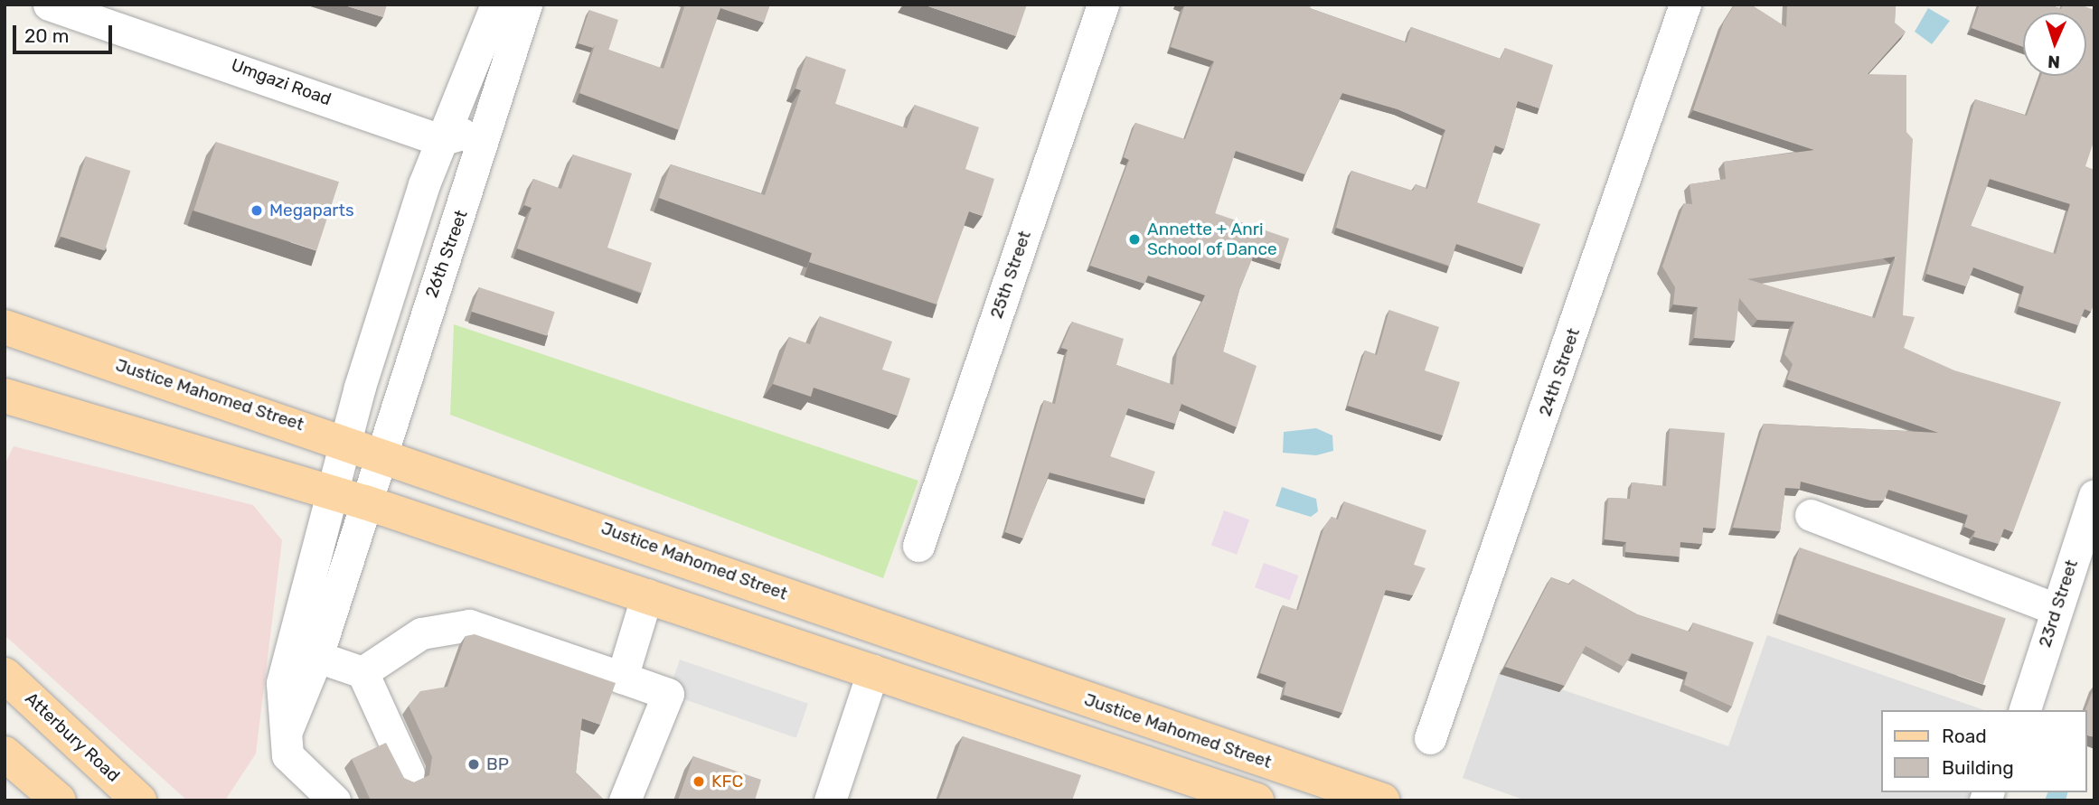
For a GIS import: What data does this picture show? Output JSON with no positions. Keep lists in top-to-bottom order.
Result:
{
  "streets": {
    "main road": ["Justice Mahomed Street", "Atterbury Road"],
    "street": [
      "Umgazi Road",
      "26th Street",
      "25th Street",
      "24th Street",
      "23rd Street"
    ]
  },
  "crossings": [
    ["26th Street", "Justice Mahomed Street"]
  ],
  "places": [
    "Megaparts",
    "Annette + Anri School of Dance",
    "BP",
    "KFC"
  ],
  "legend": ["Road", "Building"],
  "scale_bar": "20 m",
  "north": "bottom"
}
